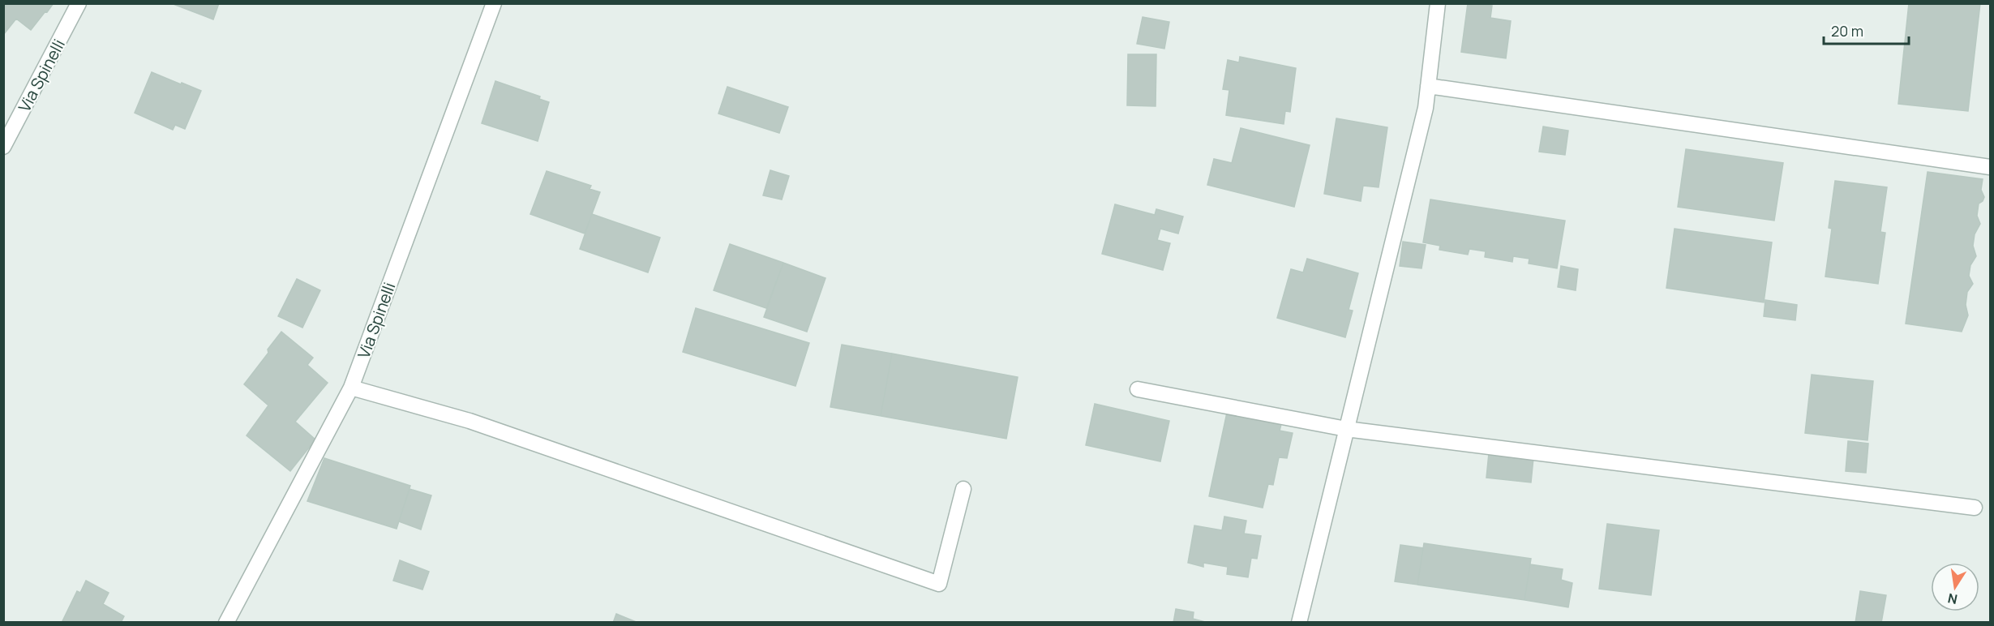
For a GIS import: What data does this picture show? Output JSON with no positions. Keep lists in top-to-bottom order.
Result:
{
  "streets": {
    "street": ["Via Spinelli"]
  },
  "scale_bar": "20 m",
  "north": "bottom"
}
